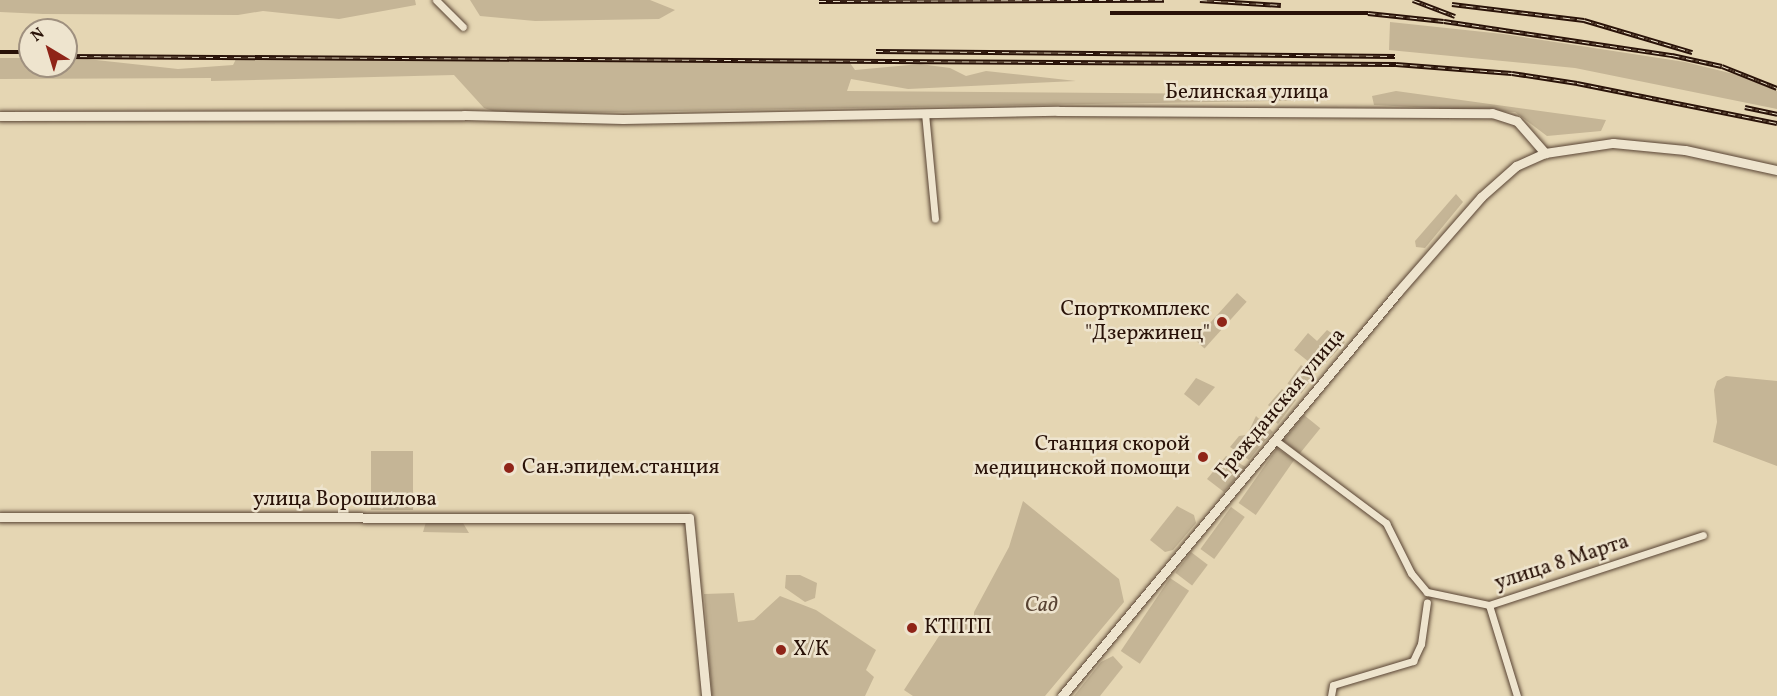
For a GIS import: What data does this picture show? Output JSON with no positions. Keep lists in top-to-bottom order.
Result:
{
  "streets": {
    "street": [
      "Белинская улица",
      "Гражданская улица",
      "улица Ворошилова",
      "улица 8 Марта"
    ]
  },
  "crossings": [
    ["Белинская улица", "Гражданская улица"]
  ],
  "parks": ["Сад"],
  "places": [
    "Спорткомплекс \"Дзержинец\"",
    "Станция скорой медицинской помощи",
    "Сан.эпидем.станция",
    "КТПТП",
    "Х/К"
  ],
  "north": "top left"
}
